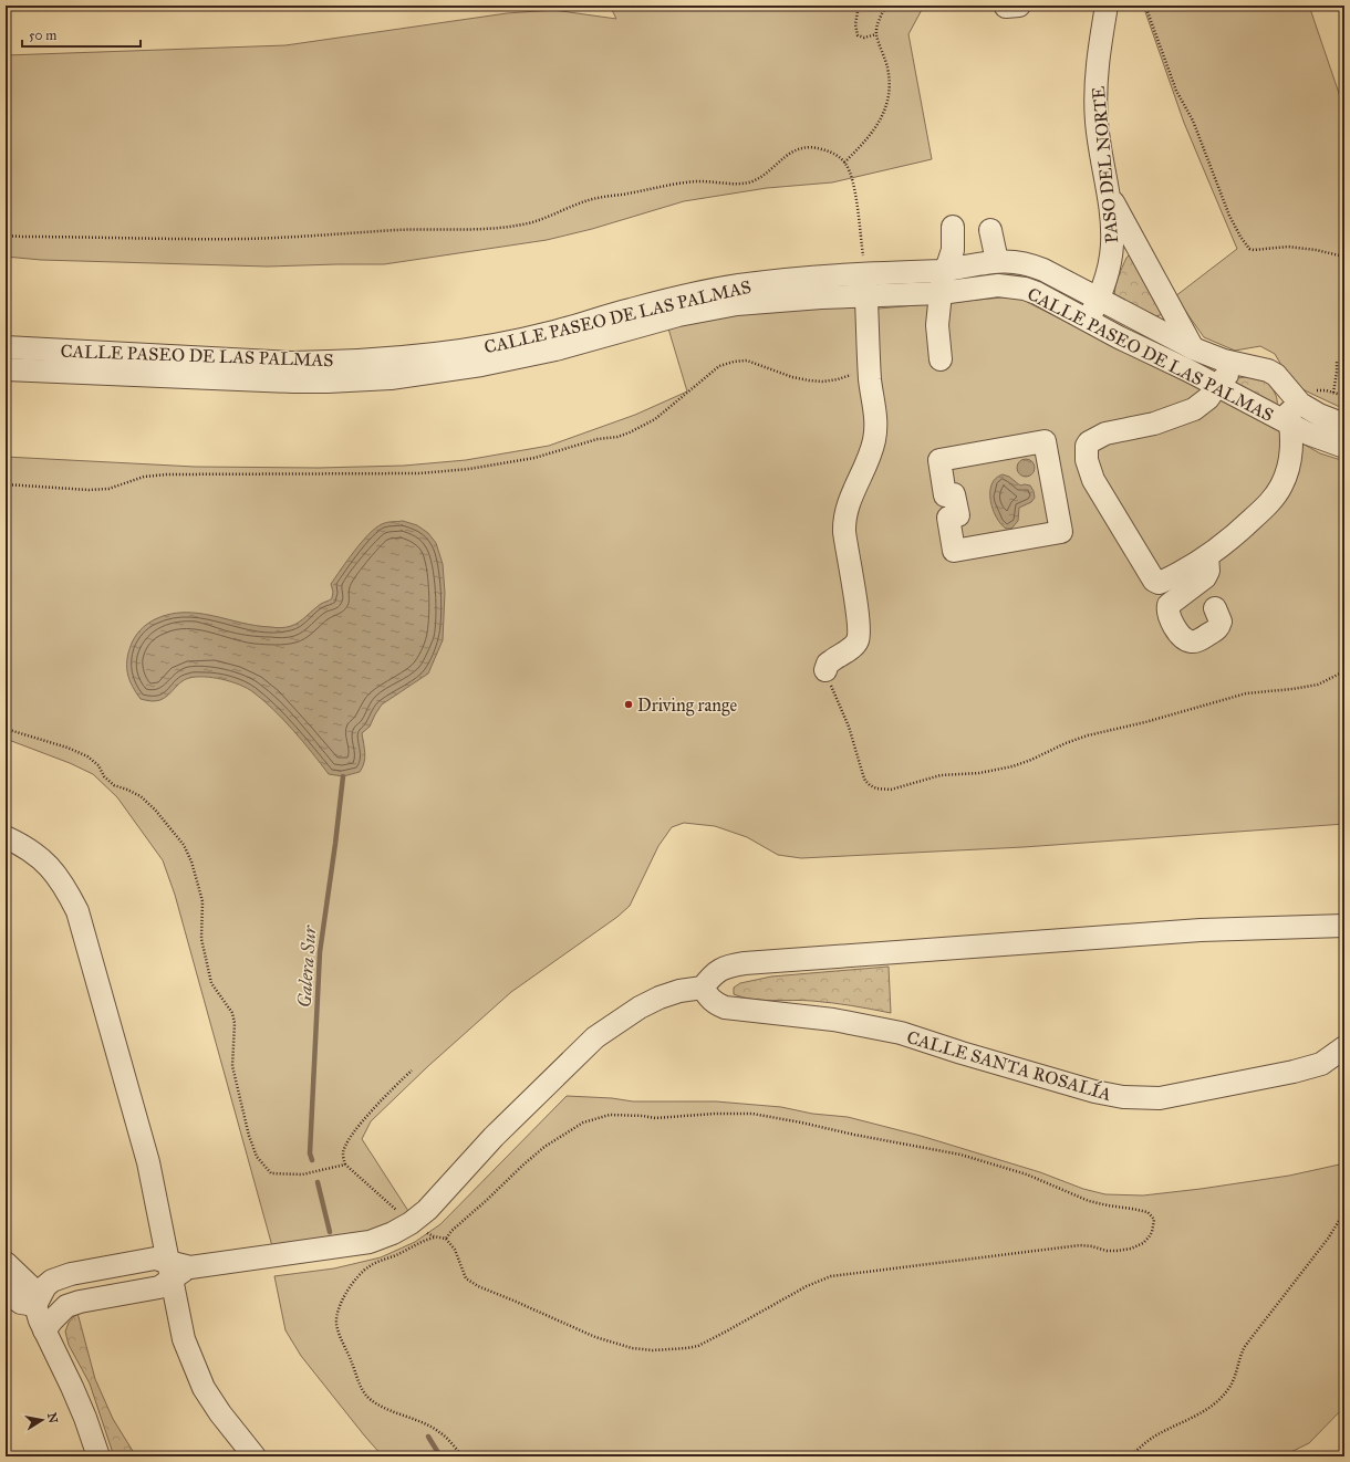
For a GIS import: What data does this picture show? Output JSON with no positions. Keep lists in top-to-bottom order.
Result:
{
  "streets": {
    "street": ["PASO DEL NORTE", "CALLE PASEO DE LAS PALMAS", "CALLE SANTA ROSALÍA"]
  },
  "crossings": [
    ["PASO DEL NORTE", "CALLE PASEO DE LAS PALMAS"]
  ],
  "water": ["Galera Sur"],
  "places": ["Driving range"],
  "scale_bar": "50 m",
  "north": "right"
}
